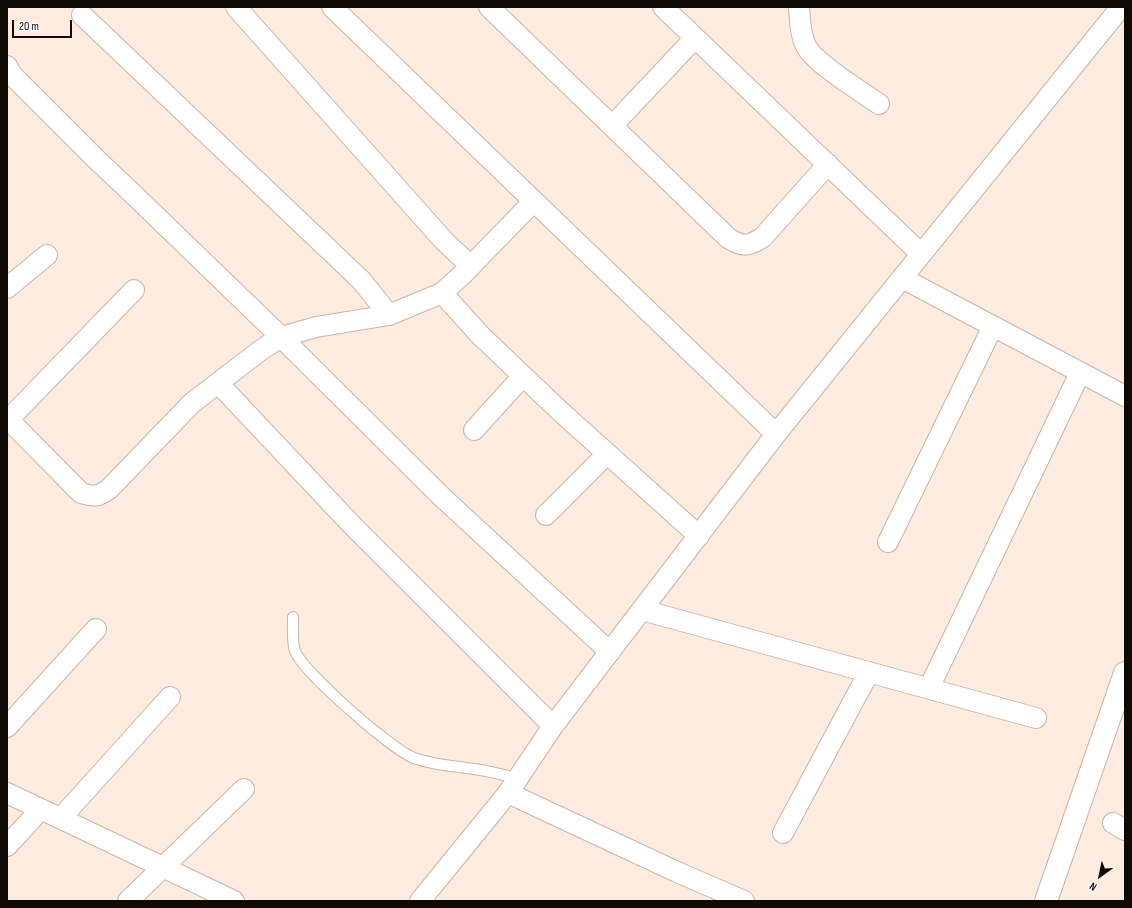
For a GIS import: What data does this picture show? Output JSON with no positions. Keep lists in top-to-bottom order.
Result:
{
  "scale_bar": "20 m",
  "north": "bottom left"
}
